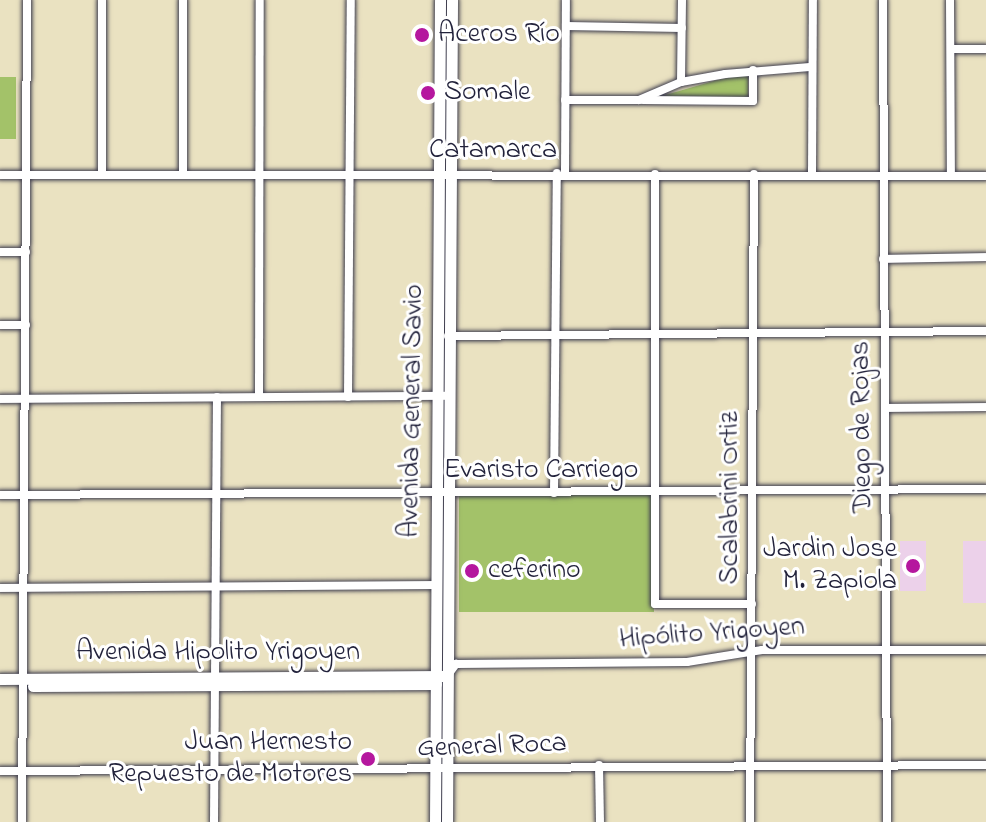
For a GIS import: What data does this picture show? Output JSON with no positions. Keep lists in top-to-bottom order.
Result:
{
  "streets": {
    "main road": ["Avenida General Savio", "Avenida Hipolito Yrigoyen"],
    "street": [
      "Catamarca",
      "Diego de Rojas",
      "Evaristo Carriego",
      "Scalabrini Ortiz",
      "Hipólito Yrigoyen",
      "General Roca"
    ]
  },
  "crossings": [
    ["Catamarca", "Avenida General Savio"],
    ["Catamarca", "Diego de Rojas"],
    ["Catamarca", "Scalabrini Ortiz"],
    ["Avenida General Savio", "Evaristo Carriego"],
    ["Avenida General Savio", "Hipólito Yrigoyen"],
    ["Avenida General Savio", "Avenida Hipolito Yrigoyen"],
    ["Avenida General Savio", "General Roca"],
    ["Diego de Rojas", "Evaristo Carriego"],
    ["Diego de Rojas", "Hipólito Yrigoyen"],
    ["Diego de Rojas", "General Roca"],
    ["Evaristo Carriego", "Scalabrini Ortiz"],
    ["Scalabrini Ortiz", "Hipólito Yrigoyen"],
    ["Scalabrini Ortiz", "General Roca"],
    ["Hipólito Yrigoyen", "Avenida Hipolito Yrigoyen"]
  ],
  "places": [
    "Aceros Río",
    "Somale",
    "Jardin Jose M. Zapiola",
    "ceferino",
    "Juan Hernesto Repuesto de Motores"
  ]
}
